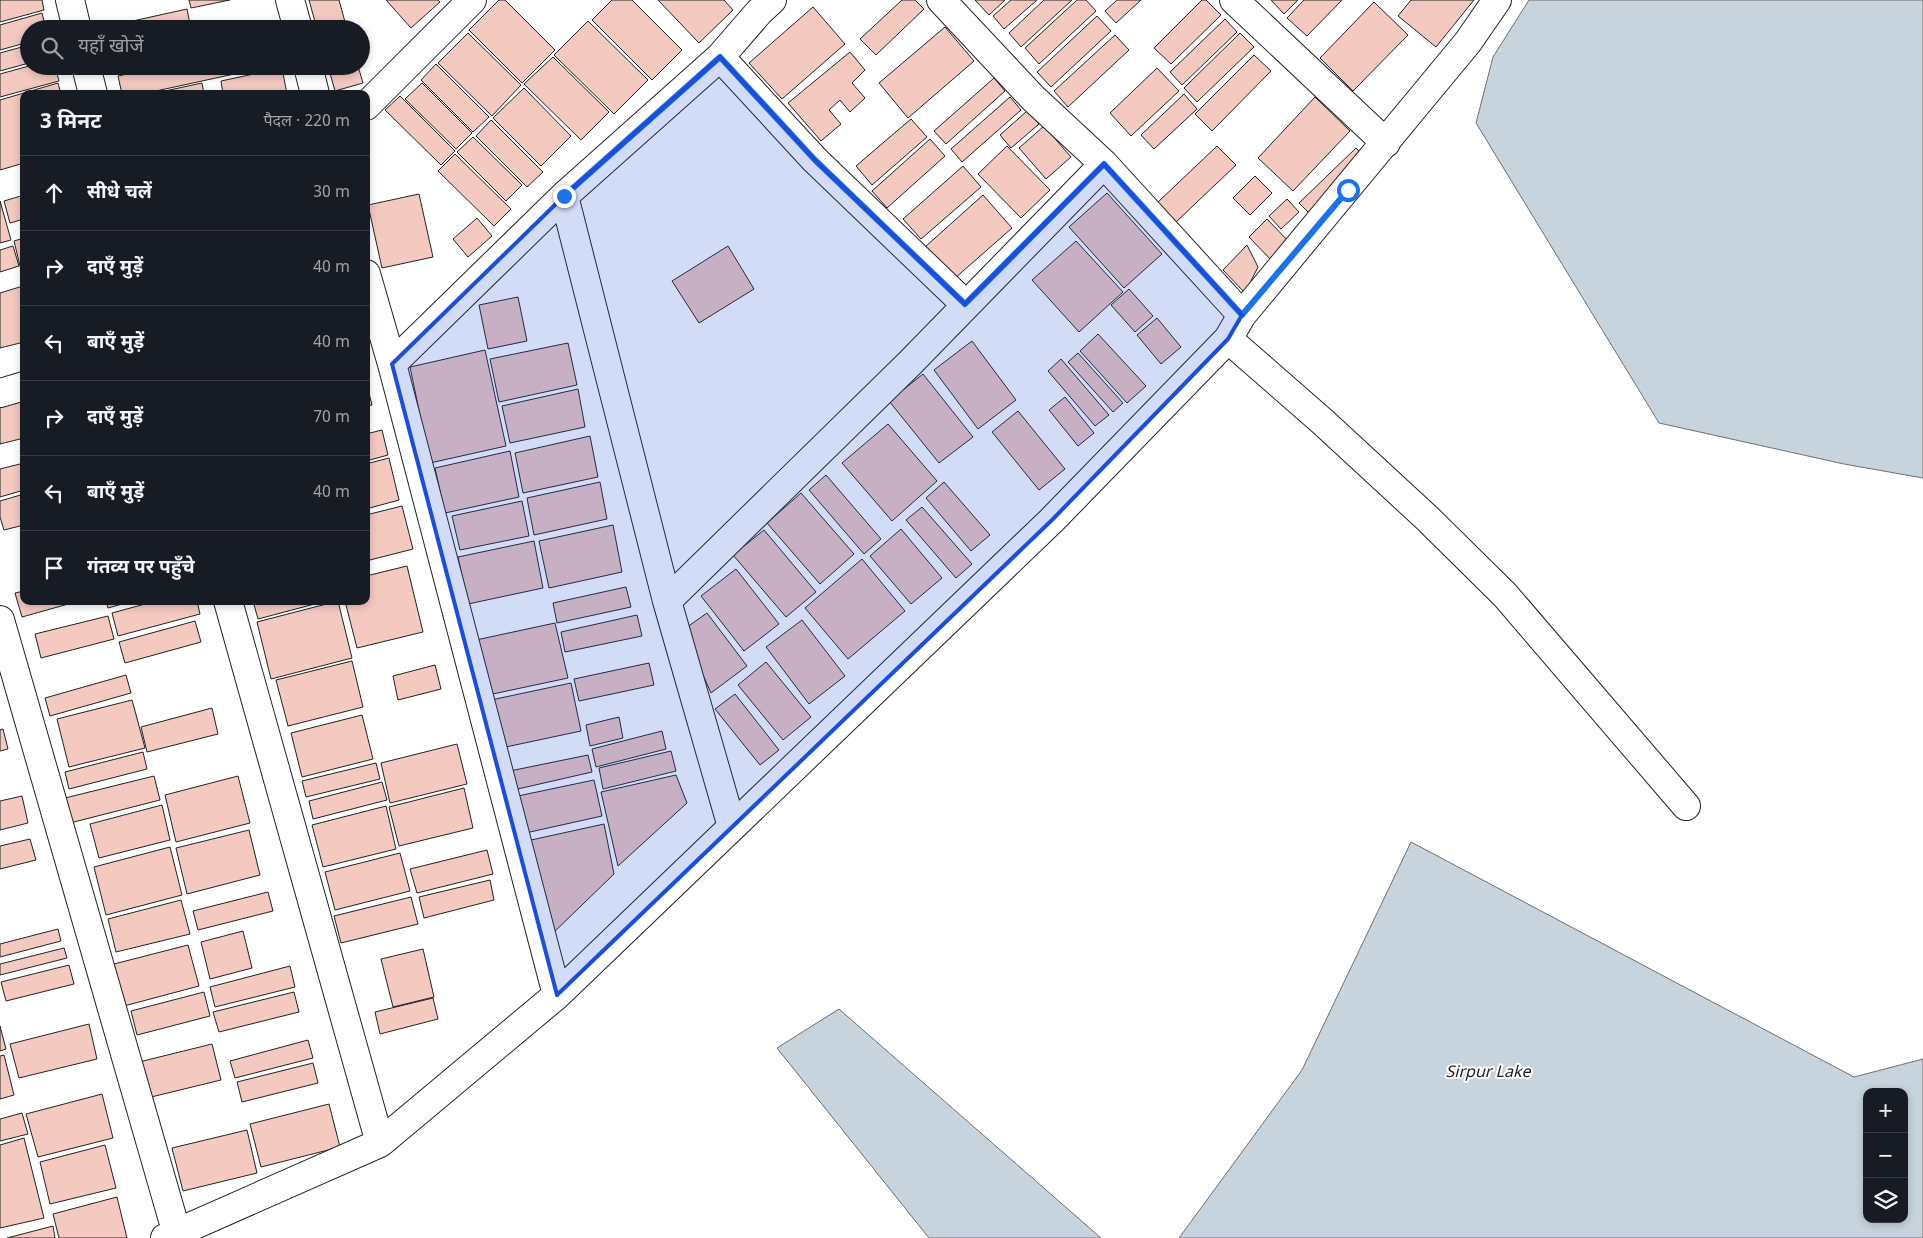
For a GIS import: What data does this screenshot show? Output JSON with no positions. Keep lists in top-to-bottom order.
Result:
{
  "water": ["Sirpur Lake"],
  "page": {
    "search": "यहाँ खोजें",
    "heading": ["3 मिनट", "पैदल · 220 m"],
    "list": [
      ["सीधे चलें", "30 m"],
      ["दाएँ मुड़ें", "40 m"],
      ["बाएँ मुड़ें", "40 m"],
      ["दाएँ मुड़ें", "70 m"],
      ["बाएँ मुड़ें", "40 m"],
      "गंतव्य पर पहुँचे"
    ],
    "map_buttons": ["+", "−"]
  }
}
